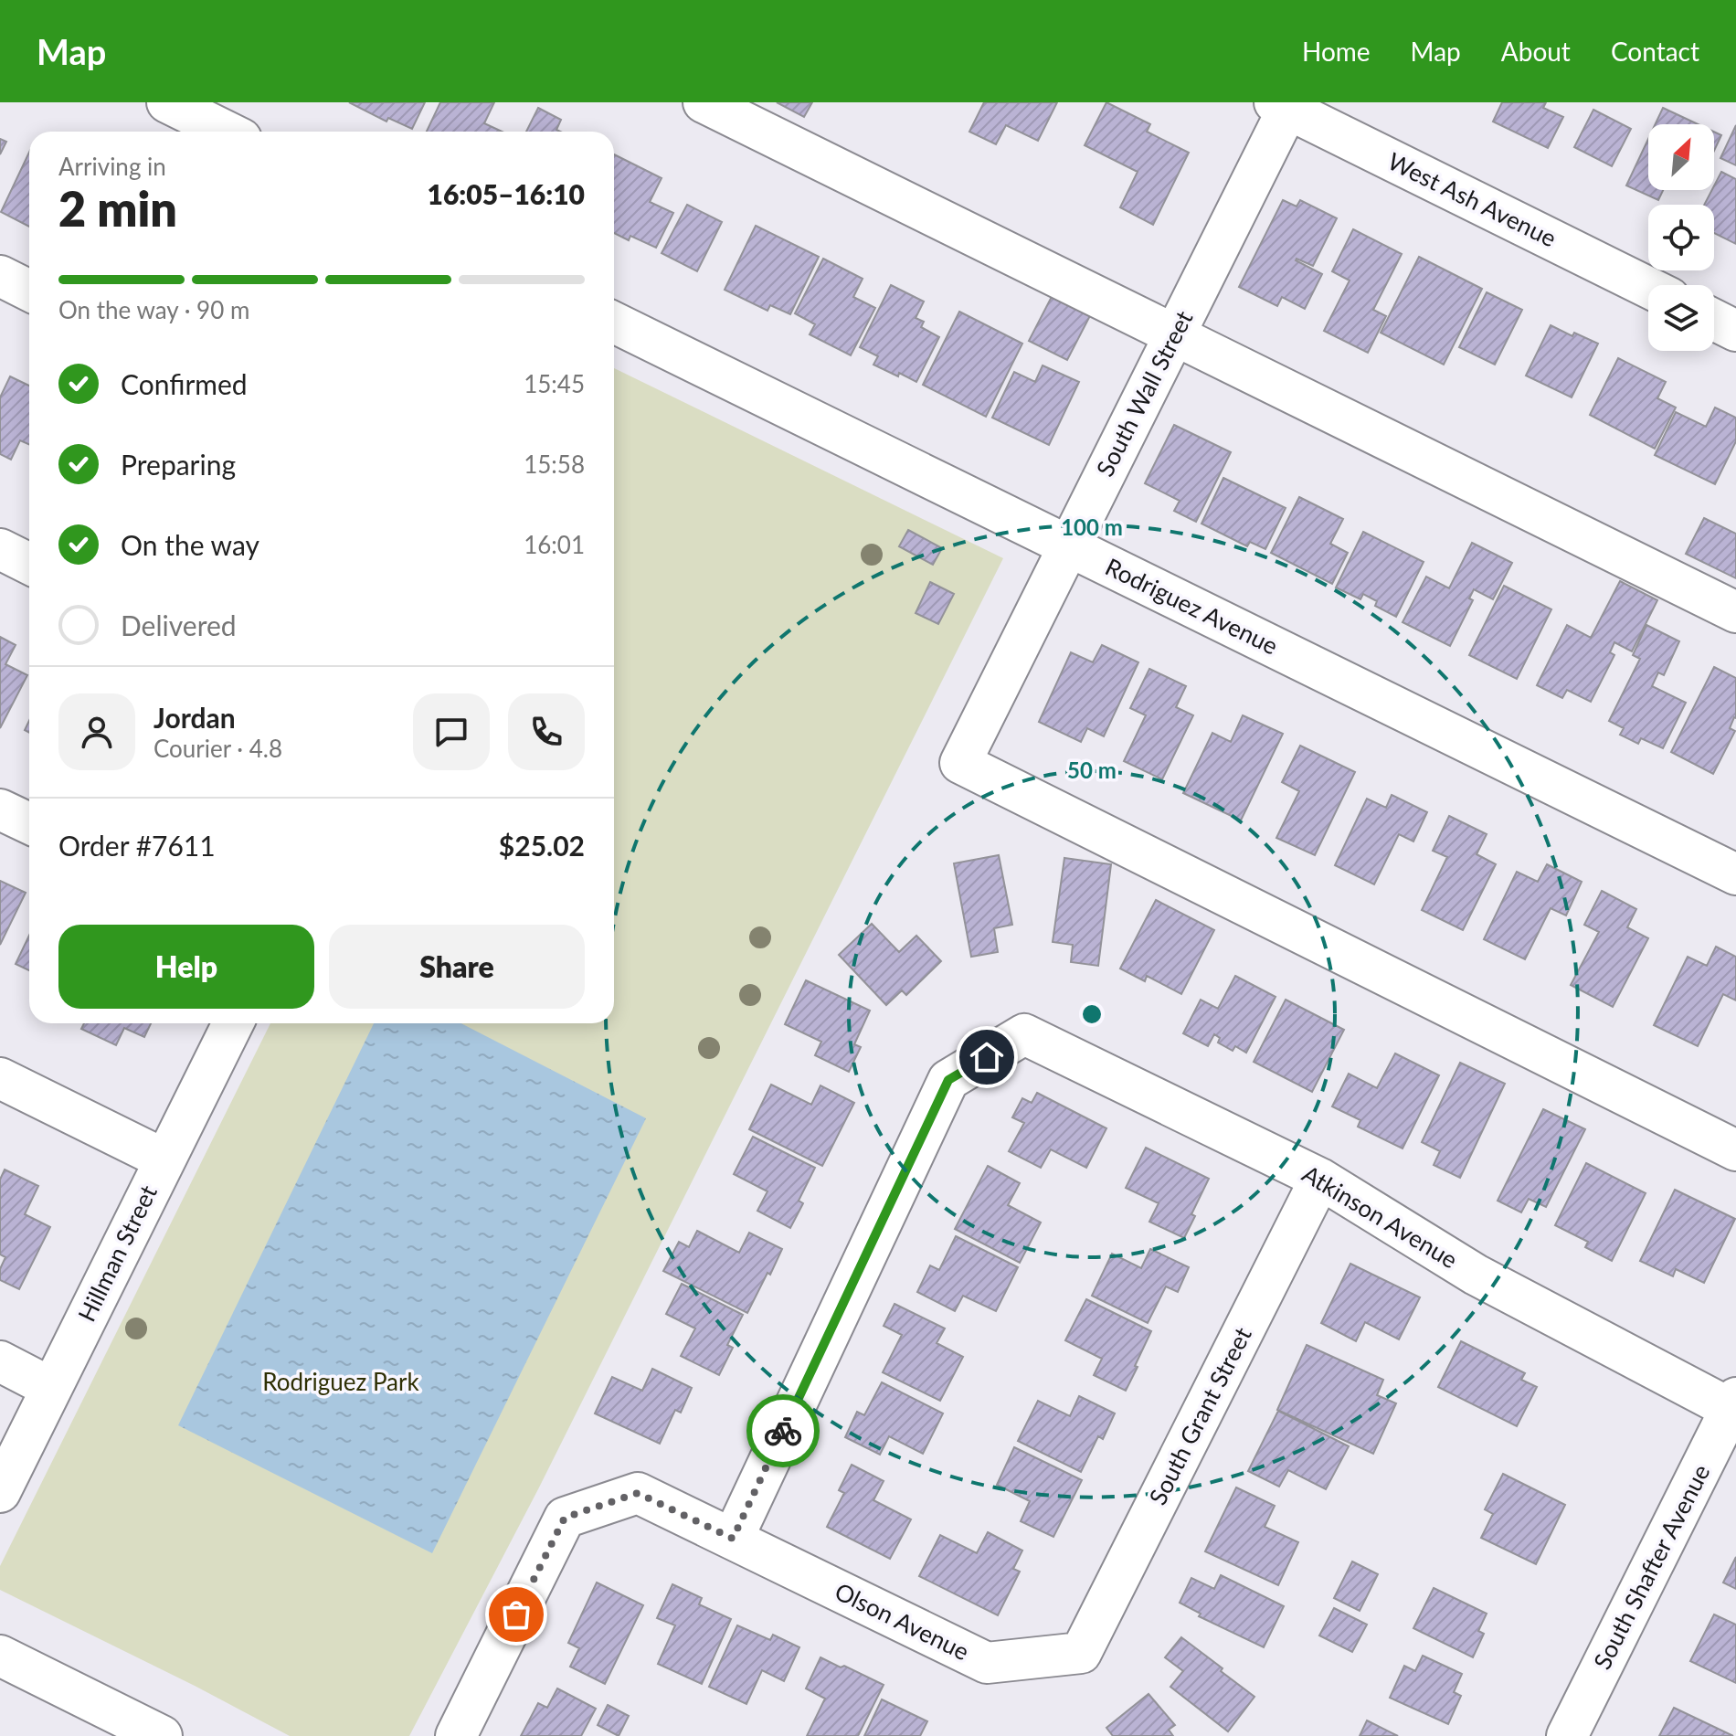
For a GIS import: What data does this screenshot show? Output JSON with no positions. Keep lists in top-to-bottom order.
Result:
{
  "streets": {
    "street": [
      "West Ash Avenue",
      "South Wall Street",
      "Rodriguez Avenue",
      "Atkinson Avenue",
      "Hillman Street",
      "South Grant Street",
      "South Shafter Avenue",
      "Olson Avenue"
    ]
  },
  "crossings": [
    ["West Ash Avenue", "South Wall Street"],
    ["South Wall Street", "Rodriguez Avenue"],
    ["Atkinson Avenue", "South Grant Street"],
    ["Atkinson Avenue", "South Shafter Avenue"],
    ["Atkinson Avenue", "Olson Avenue"],
    ["South Grant Street", "Olson Avenue"]
  ],
  "parks": ["Rodriguez Park"],
  "north": "top right",
  "page": {
    "header": "Map",
    "nav": [
      "Home",
      "Map",
      "About",
      "Contact"
    ],
    "heading": ["2 min", "Arriving in", "16:05–16:10"],
    "panel": [
      "Jordan",
      "Courier · 4.8",
      "Order #7611",
      "$25.02"
    ],
    "bar": "On the way · 90 m",
    "list": [
      ["Confirmed", "15:45"],
      ["Preparing", "15:58"],
      ["On the way", "16:01"],
      "Delivered"
    ],
    "buttons": ["Help", "Share"]
  },
  "rings": ["100 m", "50 m"]
}
